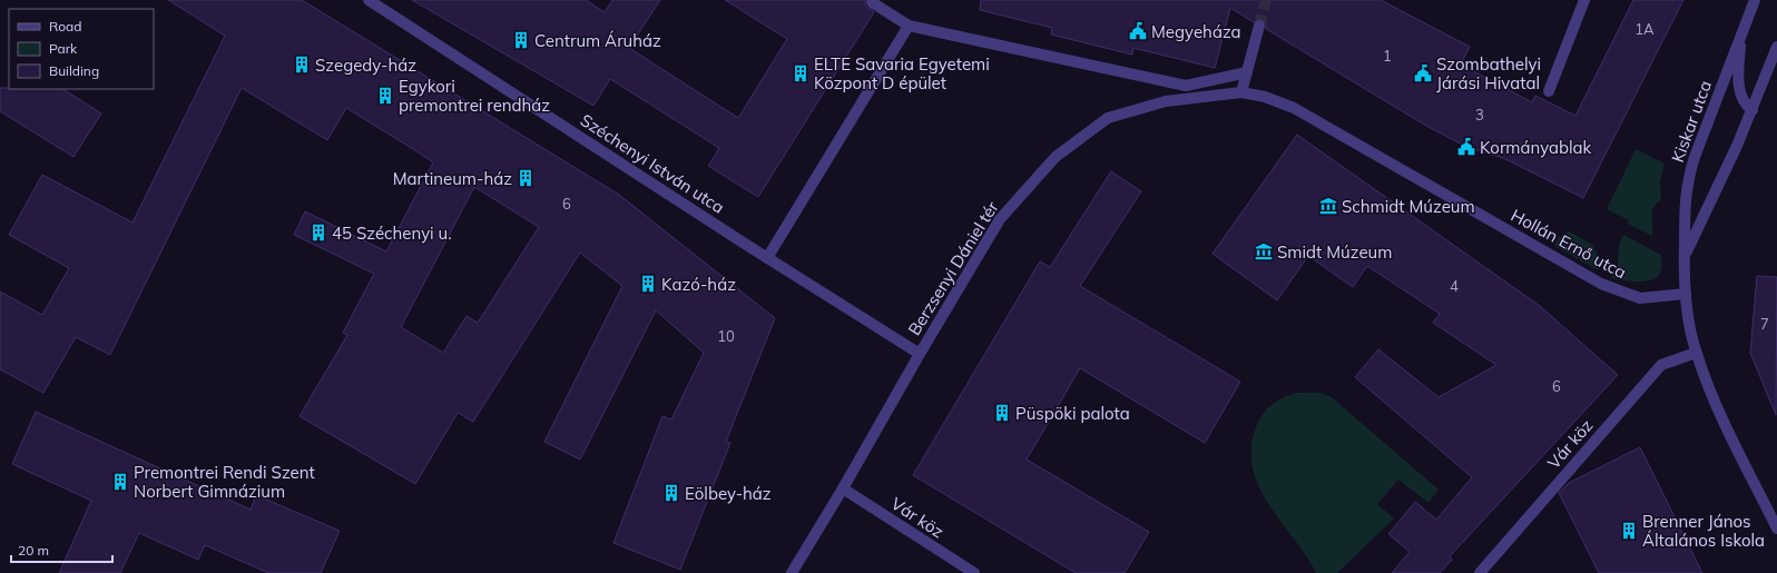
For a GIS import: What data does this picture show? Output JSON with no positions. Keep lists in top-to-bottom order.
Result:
{
  "streets": {
    "street": [
      "Kiskar utca",
      "Széchenyi István utca",
      "Hollán Ernő utca",
      "Berzsenyi Dániel tér",
      "Vár köz"
    ]
  },
  "crossings": [
    ["Kiskar utca", "Hollán Ernő utca"],
    ["Széchenyi István utca", "Berzsenyi Dániel tér"],
    ["Hollán Ernő utca", "Berzsenyi Dániel tér"],
    ["Berzsenyi Dániel tér", "Vár köz"]
  ],
  "places": {
    "public building": ["Megyeháza", "Szombathelyi Járási Hivatal", "Kormányablak"],
    "building": [
      "Centrum Áruház",
      "Szegedy-ház",
      "ELTE Savaria Egyetemi Központ D épület",
      "Egykori premontrei rendház",
      "Martineum-ház",
      "45 Széchenyi u.",
      "Kazó-ház",
      "Püspöki palota",
      "Premontrei Rendi Szent Norbert Gimnázium",
      "Eölbey-ház",
      "Brenner János Általános Iskola"
    ],
    "museum": ["Schmidt Múzeum", "Smidt Múzeum"]
  },
  "house_numbers": [
    "1A",
    "1",
    "3",
    "6",
    "4",
    "7",
    "10",
    "6"
  ],
  "legend": ["Road", "Park", "Building"],
  "scale_bar": "20 m"
}
